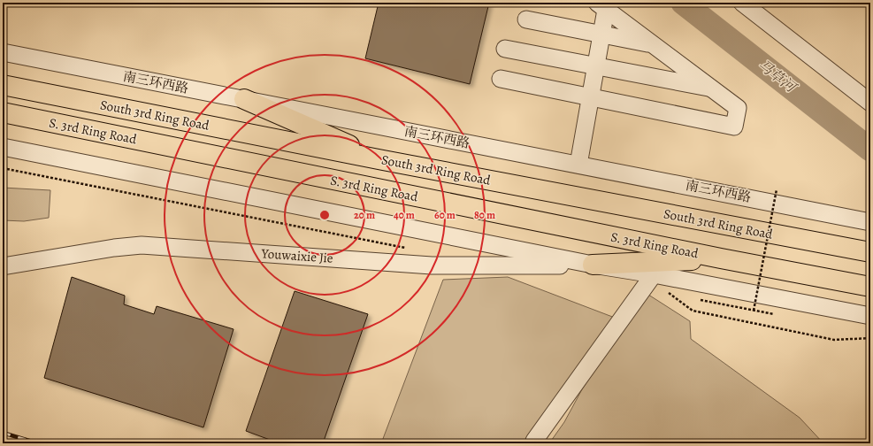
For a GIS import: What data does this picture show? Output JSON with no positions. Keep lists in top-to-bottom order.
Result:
{
  "streets": {
    "highway": ["South 3rd Ring Road", "S. 3rd Ring Road"],
    "street": ["南三环西路", "Youwaixie Jie"]
  },
  "water": ["马草河"],
  "rings": [
    "20 m",
    "40 m",
    "60 m",
    "80 m"
  ]
}
